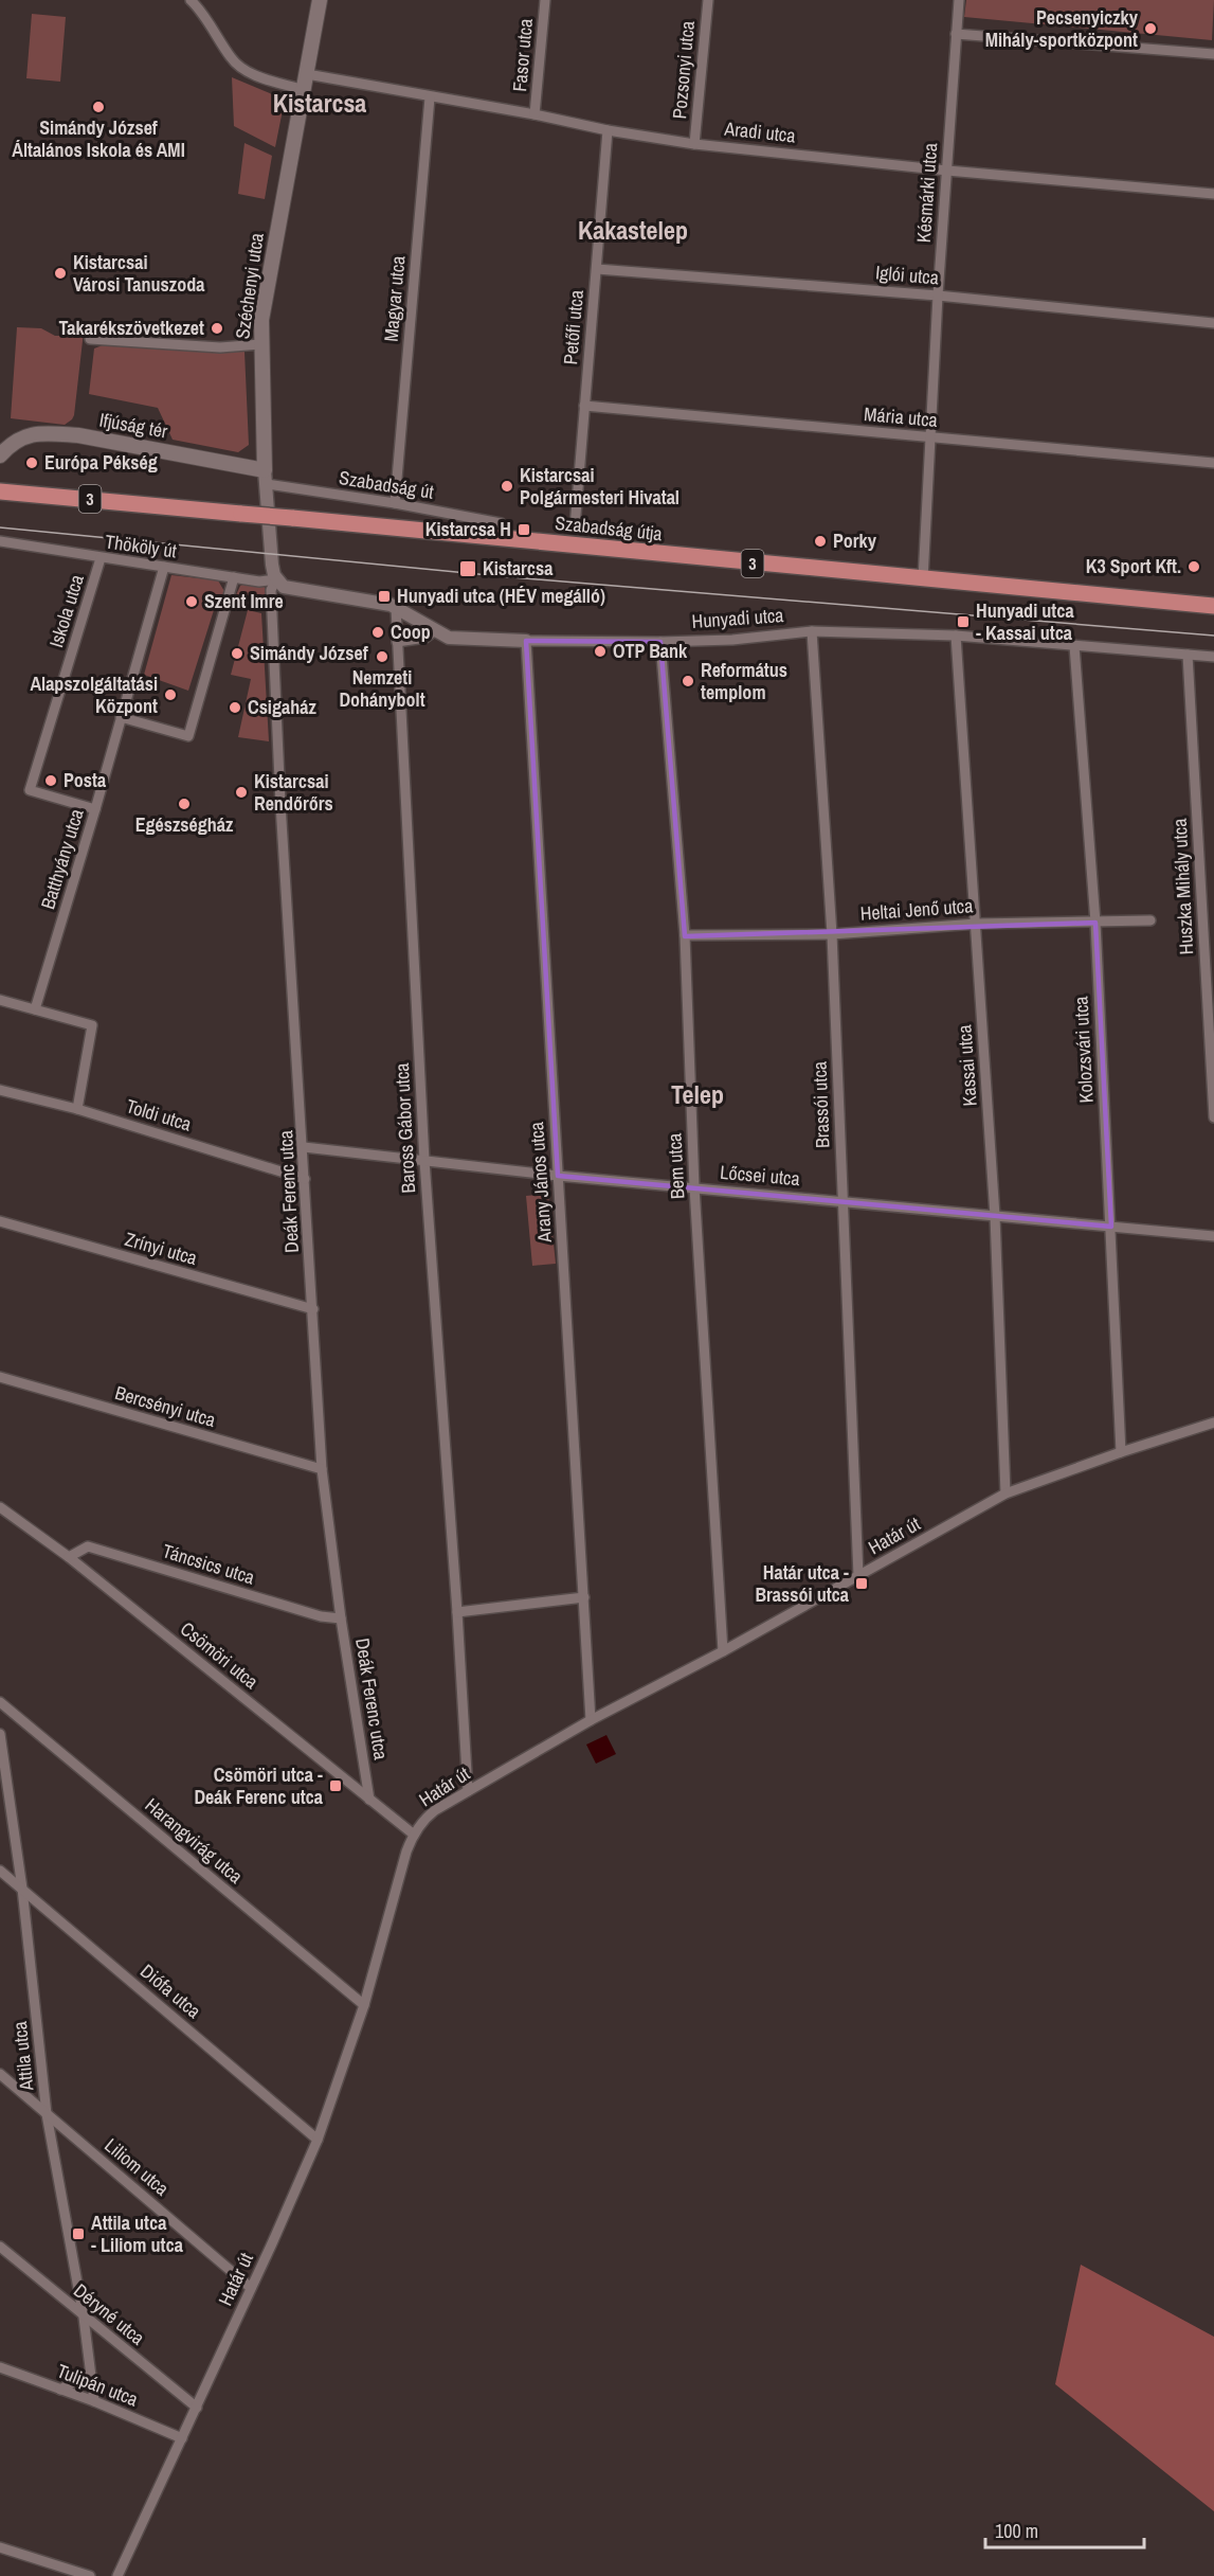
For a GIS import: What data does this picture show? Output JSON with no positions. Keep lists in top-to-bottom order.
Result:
{
  "streets": {
    "main road": [
      "Széchenyi utca",
      "Ifjúság tér",
      "3",
      "Szabadság útja"
    ],
    "street": [
      "Fasor utca",
      "Pozsonyi utca",
      "Aradi utca",
      "Késmárki utca",
      "Iglói utca",
      "Magyar utca",
      "Petőfi utca",
      "Mária utca",
      "Szabadság út",
      "Thököly út",
      "Iskola utca",
      "Hunyadi utca",
      "Batthyány utca",
      "Huszka Mihály utca",
      "Heltai Jenő utca",
      "Kolozsvári utca",
      "Kassai utca",
      "Brassói utca",
      "Toldi utca",
      "Baross Gábor utca",
      "Bem utca",
      "Lőcsei utca",
      "Arany János utca",
      "Deák Ferenc utca",
      "Zrínyi utca",
      "Bercsényi utca",
      "Határ út",
      "Táncsics utca",
      "Csömöri utca",
      "Harangvirág utca",
      "Diófa utca",
      "Attila utca",
      "Liliom utca",
      "Déryné utca",
      "Tulipán utca"
    ]
  },
  "crossings": [
    ["Fasor utca", "Aradi utca"],
    ["Pozsonyi utca", "Aradi utca"],
    ["Aradi utca", "Késmárki utca"],
    ["Aradi utca", "Széchenyi utca"],
    ["Aradi utca", "Magyar utca"],
    ["Aradi utca", "Petőfi utca"],
    ["Késmárki utca", "Iglói utca"],
    ["Késmárki utca", "Mária utca"],
    ["Késmárki utca", "Szabadság útja"],
    ["Iglói utca", "Petőfi utca"],
    ["Széchenyi utca", "Ifjúság tér"],
    ["Széchenyi utca", "Szabadság út"],
    ["Széchenyi utca", "Thököly út"],
    ["Széchenyi utca", "Hunyadi utca"],
    ["Széchenyi utca", "Deák Ferenc utca"],
    ["Magyar utca", "Szabadság út"],
    ["Petőfi utca", "Mária utca"],
    ["Ifjúság tér", "Szabadság út"],
    ["Thököly út", "Iskola utca"],
    ["Thököly út", "Hunyadi utca"],
    ["Thököly út", "Batthyány utca"],
    ["Thököly út", "Deák Ferenc utca"],
    ["Iskola utca", "Batthyány utca"],
    ["Hunyadi utca", "Huszka Mihály utca"],
    ["Hunyadi utca", "Kolozsvári utca"],
    ["Hunyadi utca", "Kassai utca"],
    ["Hunyadi utca", "Brassói utca"],
    ["Hunyadi utca", "Baross Gábor utca"],
    ["Hunyadi utca", "Bem utca"],
    ["Hunyadi utca", "Arany János utca"],
    ["Hunyadi utca", "Deák Ferenc utca"],
    ["Heltai Jenő utca", "Kolozsvári utca"],
    ["Heltai Jenő utca", "Kassai utca"],
    ["Heltai Jenő utca", "Brassói utca"],
    ["Heltai Jenő utca", "Bem utca"],
    ["Kolozsvári utca", "Lőcsei utca"],
    ["Kolozsvári utca", "Határ út"],
    ["Kassai utca", "Lőcsei utca"],
    ["Kassai utca", "Határ út"],
    ["Brassói utca", "Lőcsei utca"],
    ["Brassói utca", "Határ út"],
    ["Toldi utca", "Deák Ferenc utca"],
    ["Baross Gábor utca", "Lőcsei utca"],
    ["Baross Gábor utca", "Határ út"],
    ["Bem utca", "Lőcsei utca"],
    ["Bem utca", "Határ út"],
    ["Lőcsei utca", "Arany János utca"],
    ["Lőcsei utca", "Deák Ferenc utca"],
    ["Arany János utca", "Határ út"],
    ["Deák Ferenc utca", "Zrínyi utca"],
    ["Deák Ferenc utca", "Bercsényi utca"],
    ["Deák Ferenc utca", "Táncsics utca"],
    ["Deák Ferenc utca", "Csömöri utca"],
    ["Határ út", "Csömöri utca"],
    ["Határ út", "Harangvirág utca"],
    ["Határ út", "Diófa utca"],
    ["Határ út", "Liliom utca"],
    ["Határ út", "Déryné utca"],
    ["Határ út", "Tulipán utca"],
    ["Táncsics utca", "Csömöri utca"],
    ["Diófa utca", "Attila utca"],
    ["Attila utca", "Liliom utca"],
    ["Attila utca", "Déryné utca"],
    ["Attila utca", "Tulipán utca"]
  ],
  "districts": ["Kistarcsa", "Kakastelep", "Telep"],
  "places": {
    "other": [
      "Pecsenyiczky Mihály-sportközpont",
      "Simándy József Általános Iskola és AMI",
      "Kistarcsai Városi Tanuszoda",
      "Takarékszövetkezet",
      "Európa Pékség",
      "Kistarcsai Polgármesteri Hivatal",
      "Porky",
      "K3 Sport Kft.",
      "Szent Imre",
      "Coop",
      "OTP Bank",
      "Simándy József",
      "Nemzeti Dohánybolt",
      "Református templom",
      "Alapszolgáltatási Központ",
      "Csigaház",
      "Posta",
      "Kistarcsai Rendőrőrs",
      "Egészségház"
    ],
    "transit": [
      "Kistarcsa H",
      "Kistarcsa",
      "Hunyadi utca (HÉV megálló)",
      "Hunyadi utca - Kassai utca",
      "Határ utca - Brassói utca",
      "Csömöri utca - Deák Ferenc utca",
      "Attila utca - Liliom utca"
    ]
  },
  "scale_bar": "100 m"
}
